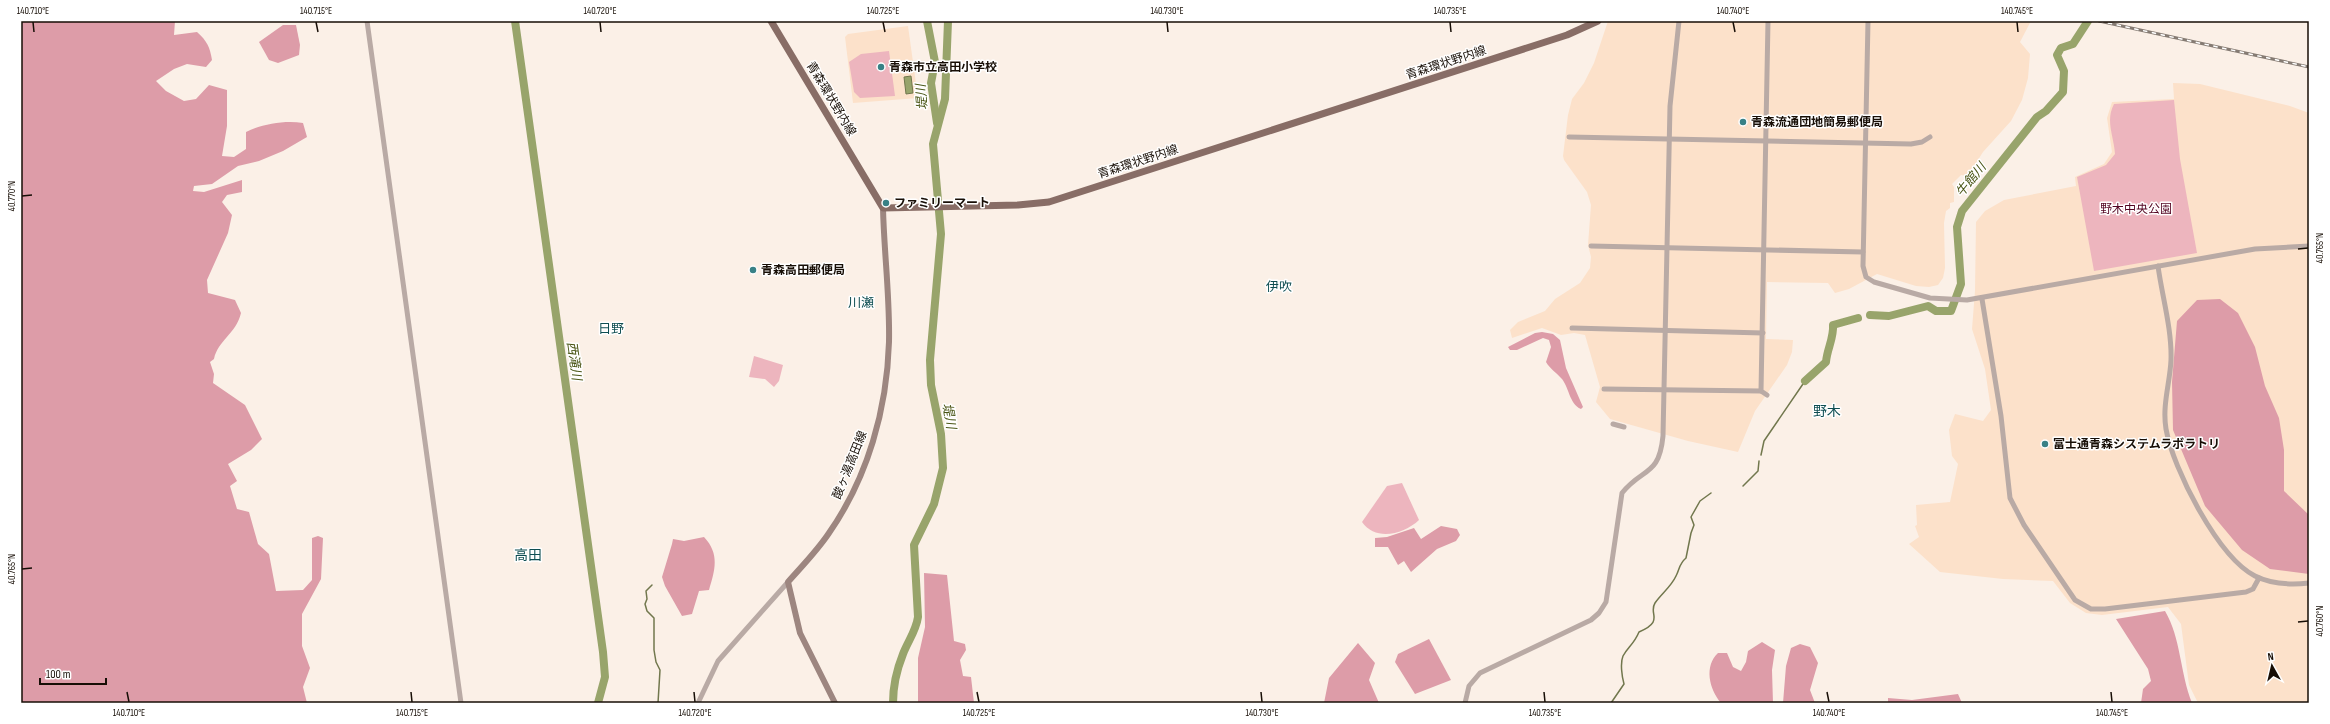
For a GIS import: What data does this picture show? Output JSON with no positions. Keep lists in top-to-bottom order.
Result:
{
  "streets": {
    "main road": ["青森環状野内線", "酸ヶ湯高田線"]
  },
  "crossings": [
    ["青森環状野内線", "酸ヶ湯高田線"]
  ],
  "districts": [
    "伊吹",
    "川瀬",
    "日野",
    "野木",
    "高田"
  ],
  "water": ["堤川", "牛館川", "西滝川"],
  "parks": ["野木中央公園"],
  "places": [
    "青森市立高田小学校",
    "青森流通団地簡易郵便局",
    "ファミリーマート",
    "青森高田郵便局",
    "富士通青森システムラボラトリ"
  ],
  "scale_bar": "100 m",
  "north": "top",
  "coordinates": [
    "140.710°E",
    "140.715°E",
    "140.720°E",
    "140.725°E",
    "140.730°E",
    "140.735°E",
    "140.740°E",
    "140.745°E",
    "40.770°N",
    "40.765°N",
    "40.760°N"
  ]
}
